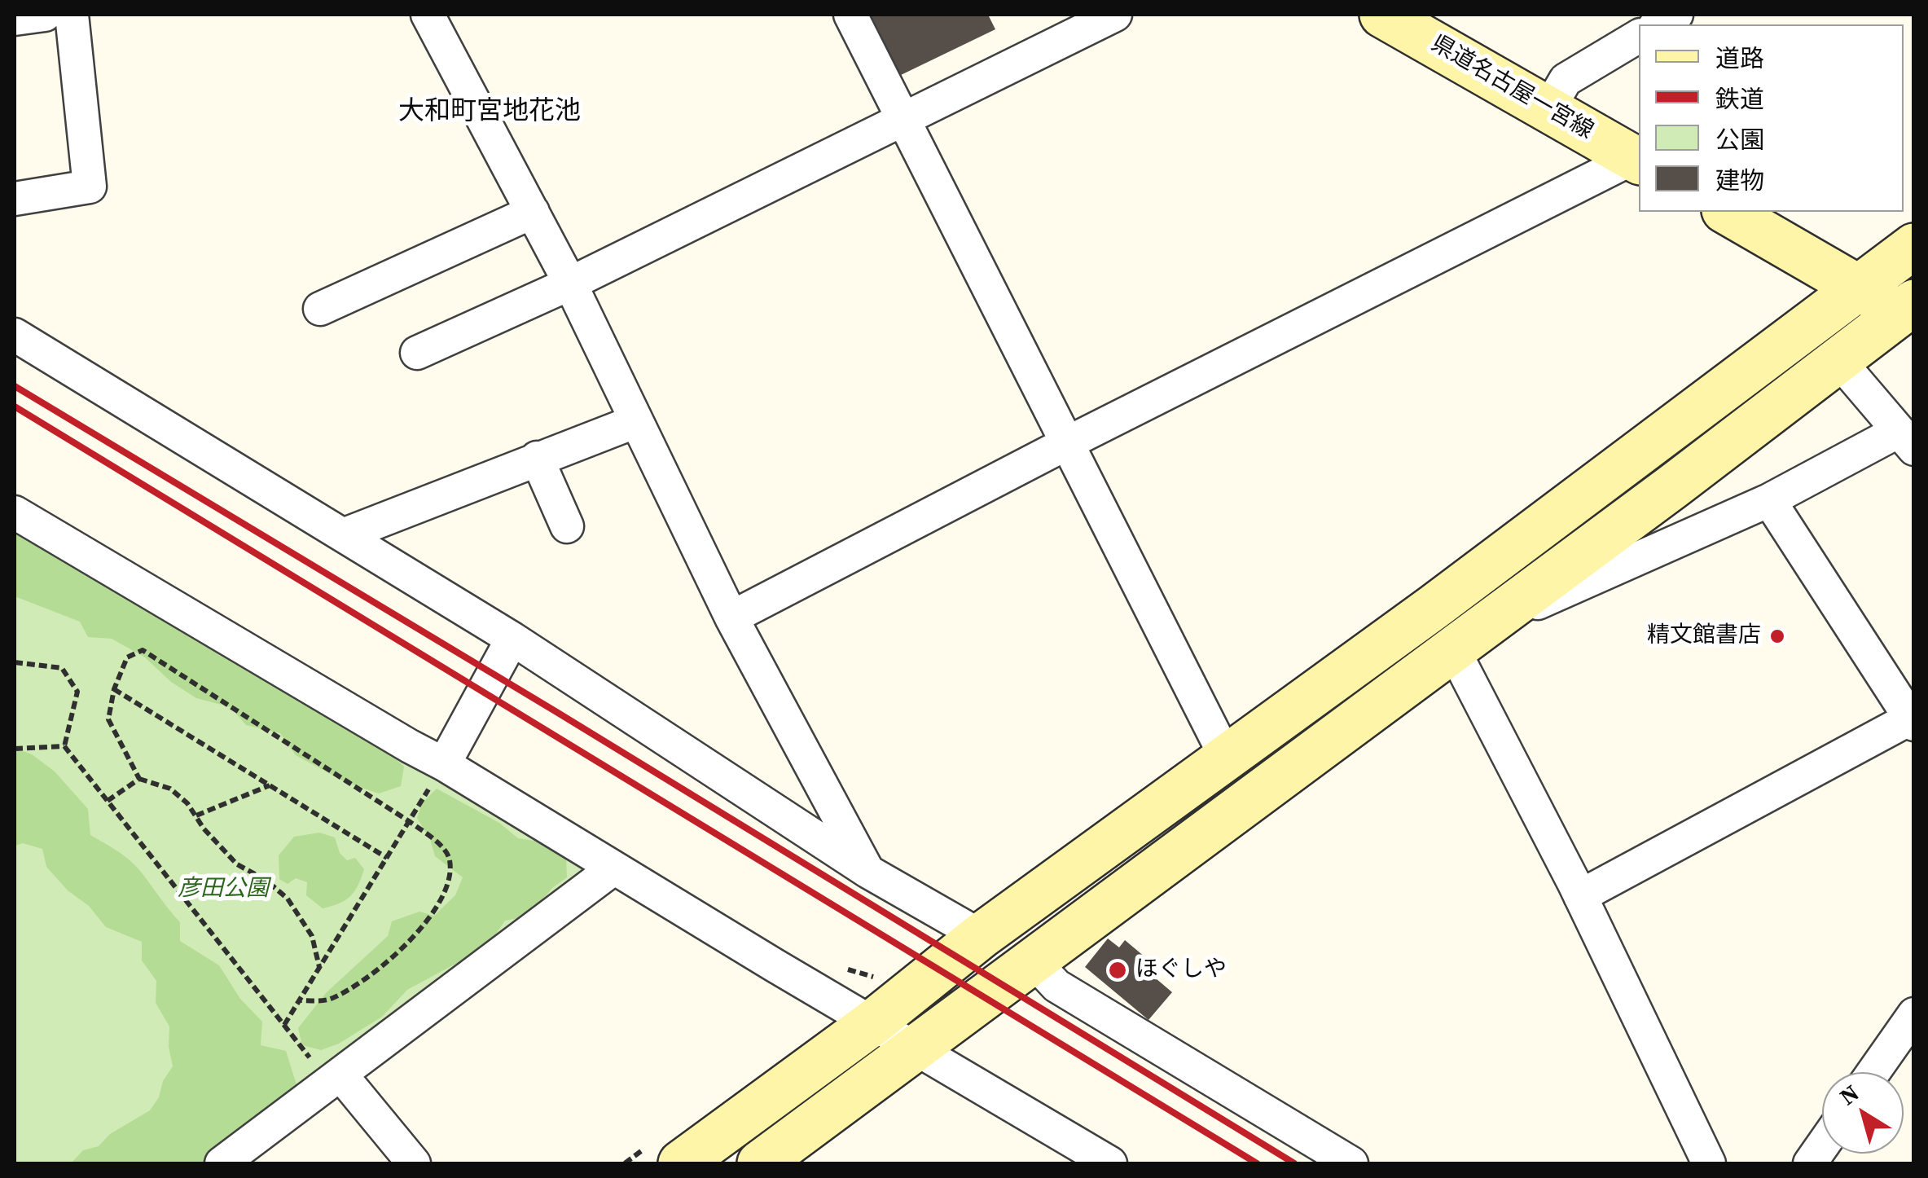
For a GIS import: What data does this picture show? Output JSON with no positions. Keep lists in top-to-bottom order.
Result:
{
  "streets": {
    "street": ["県道名古屋一宮線"]
  },
  "districts": ["大和町宮地花池"],
  "parks": ["彦田公園"],
  "places": ["精文館書店", "ほぐしや"],
  "legend": [
    "道路",
    "鉄道",
    "公園",
    "建物"
  ],
  "north": "top left"
}
